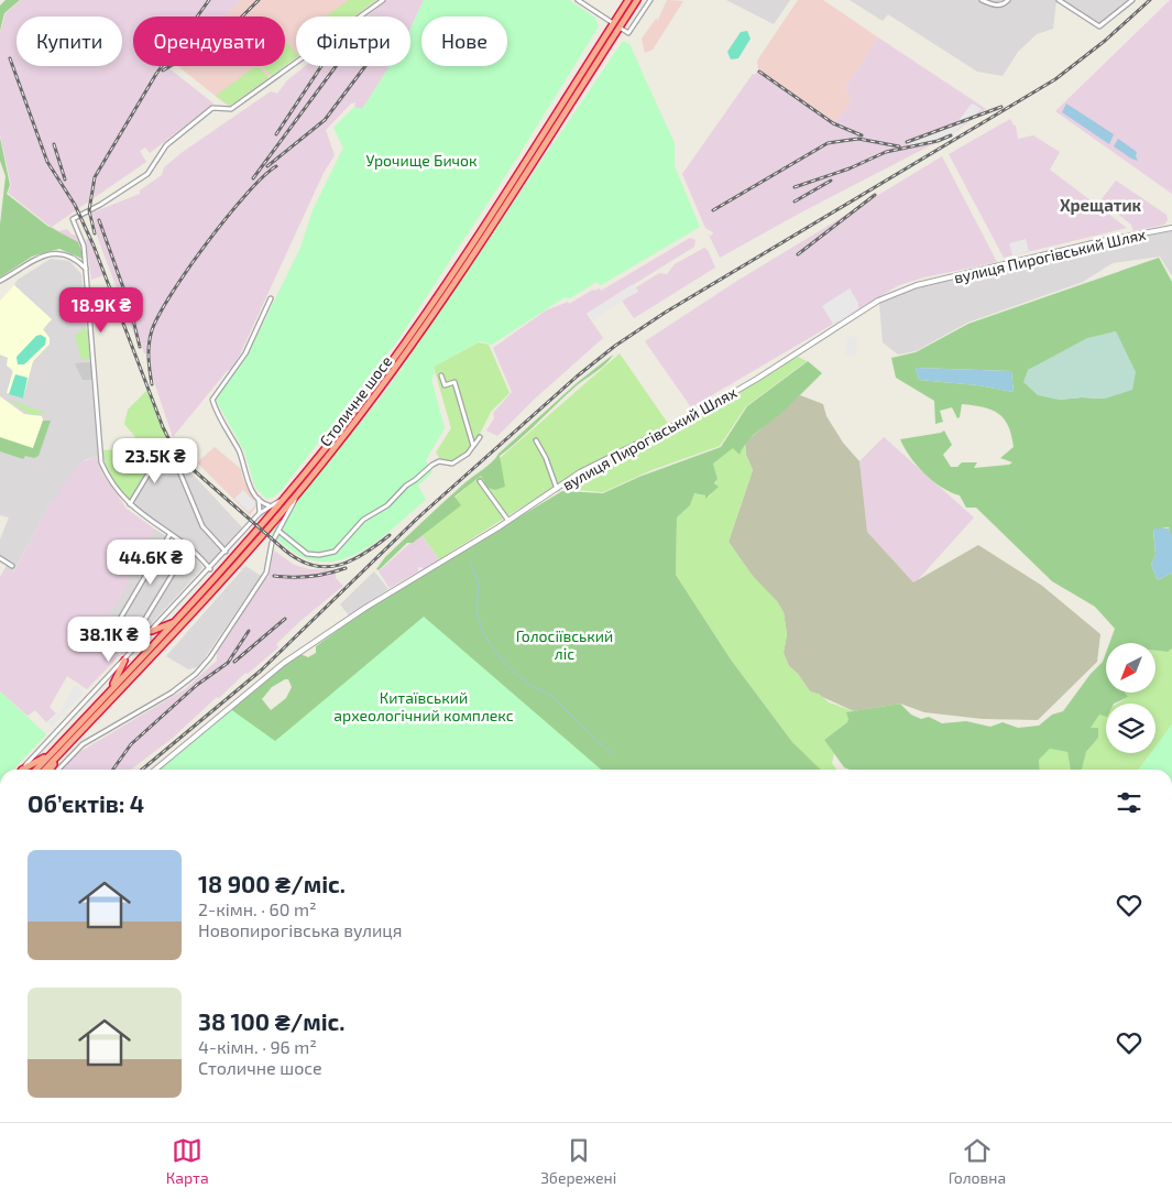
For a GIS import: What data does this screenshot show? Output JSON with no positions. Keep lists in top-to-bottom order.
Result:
{
  "streets": {
    "highway": ["Столичне шосе"],
    "street": ["вулиця Пирогівський Шлях"]
  },
  "districts": ["Хрещатик"],
  "parks": ["Урочище Бичок", "Голосіївський ліс", "Китаївський археологічний комплекс"],
  "north": "bottom left",
  "page": {
    "chip": [
      "Купити",
      "Орендувати",
      "Фільтри",
      "Нове"
    ],
    "price": [
      "18.9K ₴",
      "23.5K ₴",
      "44.6K ₴",
      "38.1K ₴"
    ],
    "heading": "Об’єктів: 4",
    "list": [
      {
        "name": "18 900 ₴/міс.",
        "note": "2-кімн. · 60 m² · Новопирогівська вулиця"
      },
      {
        "name": "38 100 ₴/міс.",
        "note": "4-кімн. · 96 m² · Столичне шосе"
      }
    ],
    "tabs": ["Карта", "Збережені", "Головна"]
  }
}
